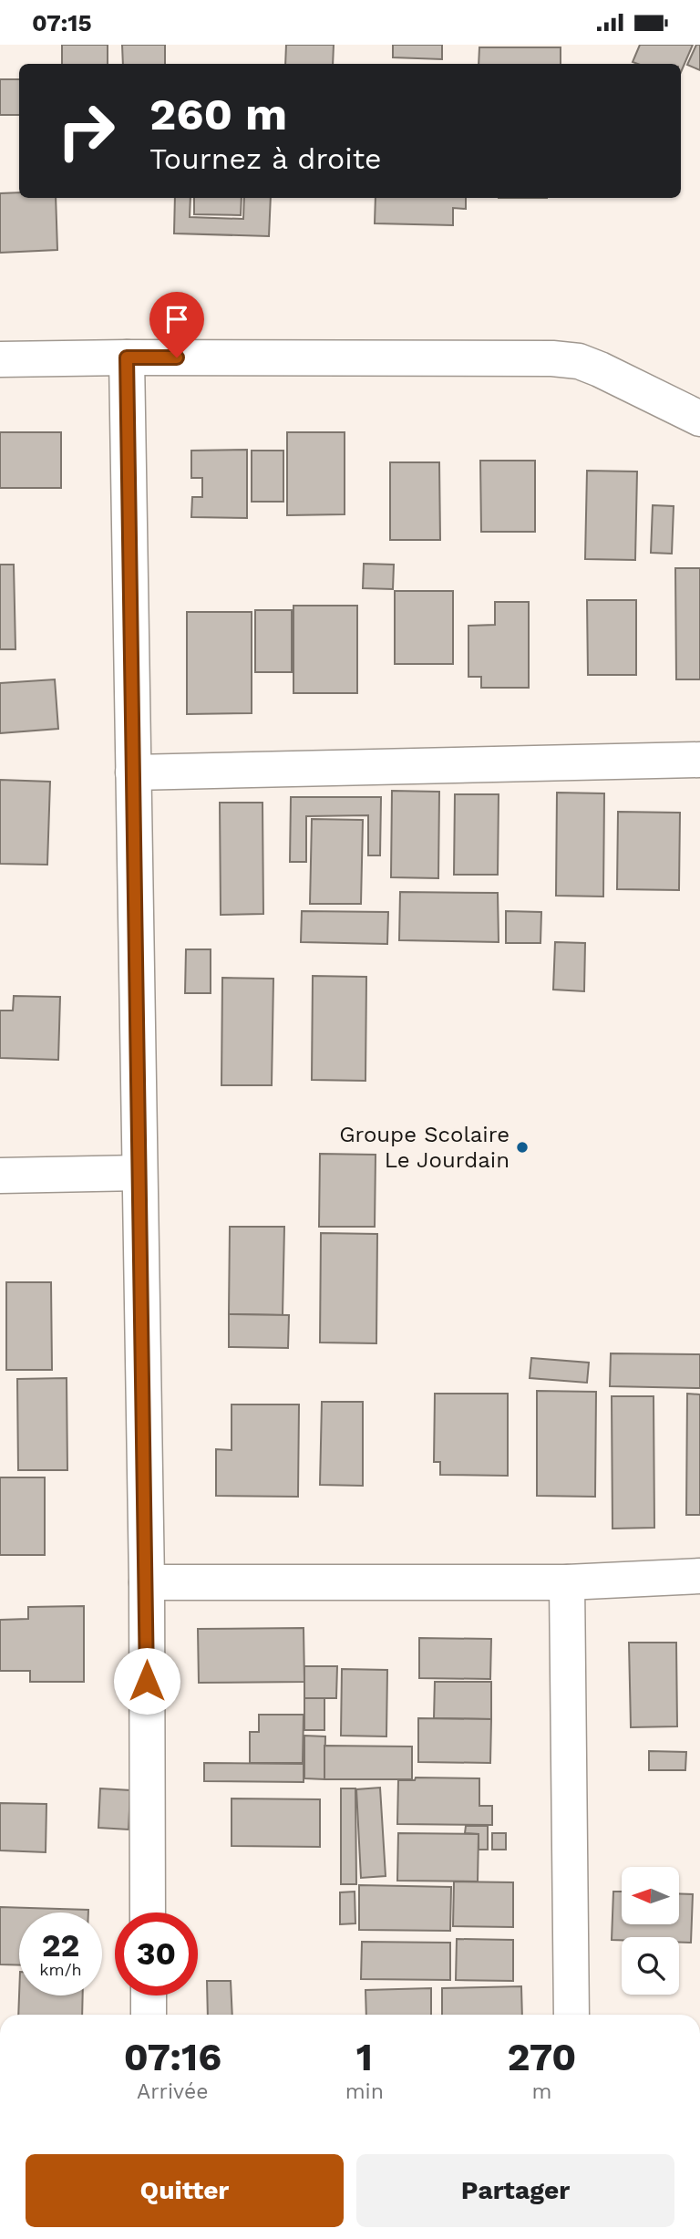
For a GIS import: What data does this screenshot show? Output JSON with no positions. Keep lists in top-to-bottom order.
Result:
{
  "places": ["Groupe Scolaire Le Jourdain"],
  "north": "left",
  "page": {
    "status": "07:15",
    "turn": ["260 m", "Tournez à droite"],
    "speed": "22 km/h",
    "limit": "30",
    "eta": [
      "07:16",
      "Arrivée",
      "1",
      "min",
      "270",
      "m"
    ],
    "buttons": ["Quitter", "Partager"]
  }
}
